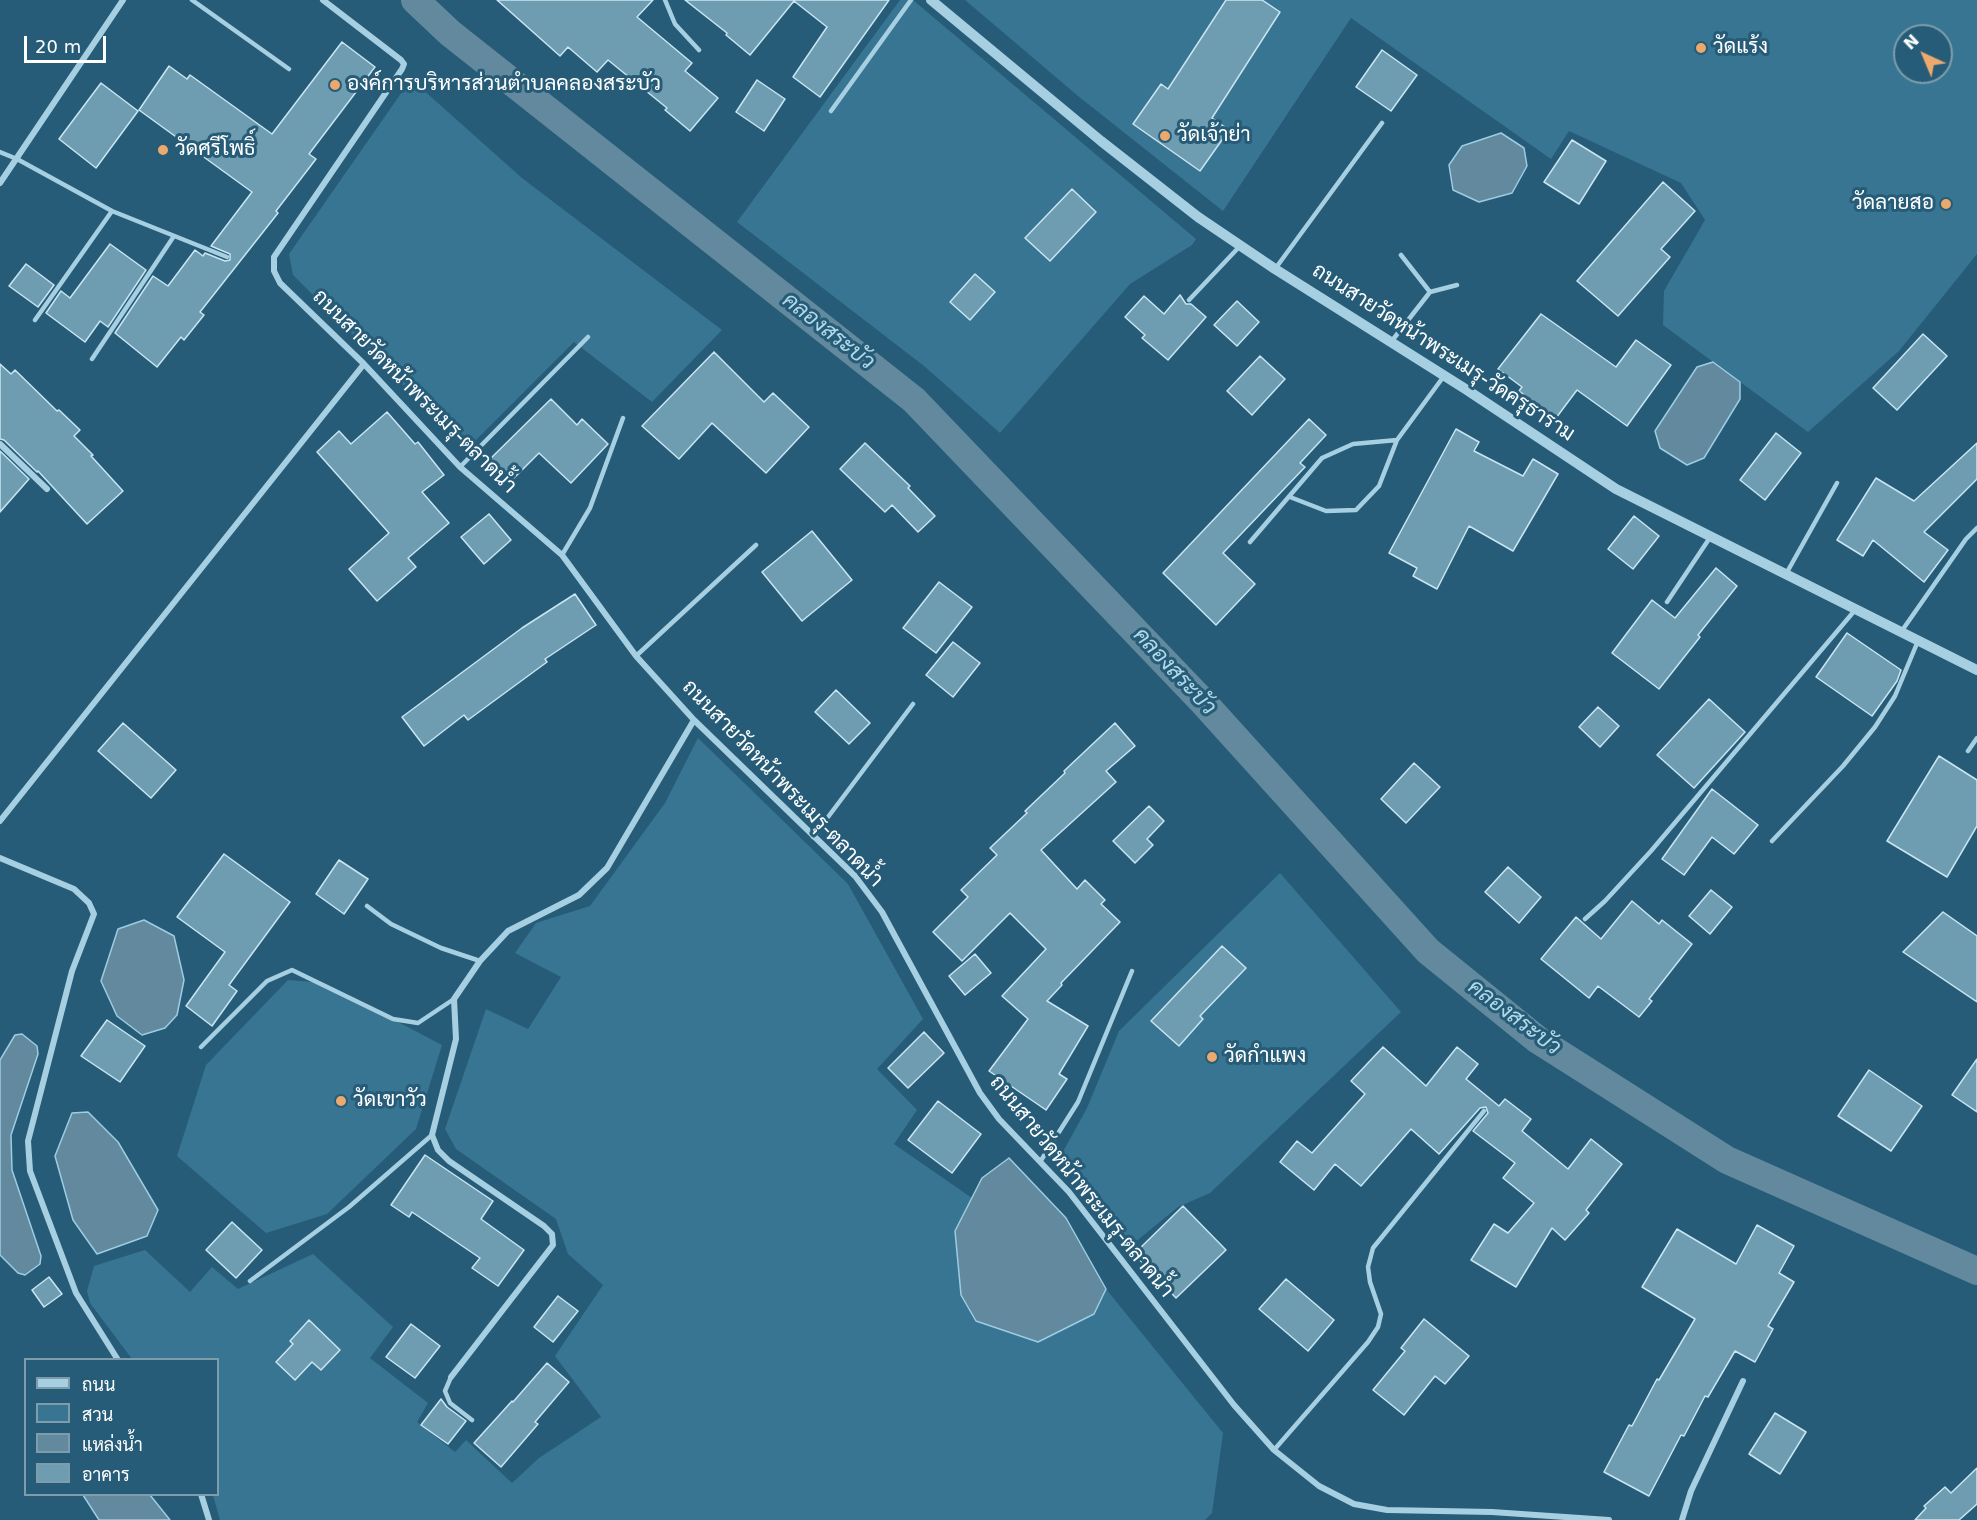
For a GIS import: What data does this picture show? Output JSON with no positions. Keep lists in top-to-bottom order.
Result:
{
  "streets": {
    "street": ["ถนนสายวัดหน้าพระเมรุ-วัดครุธาราม", "ถนนสายวัดหน้าพระเมรุ-ตลาดน้ำ"]
  },
  "water": ["คลองสระบัว"],
  "places": [
    "วัดแร้ง",
    "องค์การบริหารส่วนตำบลคลองสระบัว",
    "วัดเจ้าย่า",
    "วัดศรีโพธิ์",
    "วัดลายสอ",
    "วัดกำแพง",
    "วัดเขาวัว"
  ],
  "legend": [
    "ถนน",
    "สวน",
    "แหล่งน้ำ",
    "อาคาร"
  ],
  "scale_bar": "20 m",
  "north": "top left"
}
